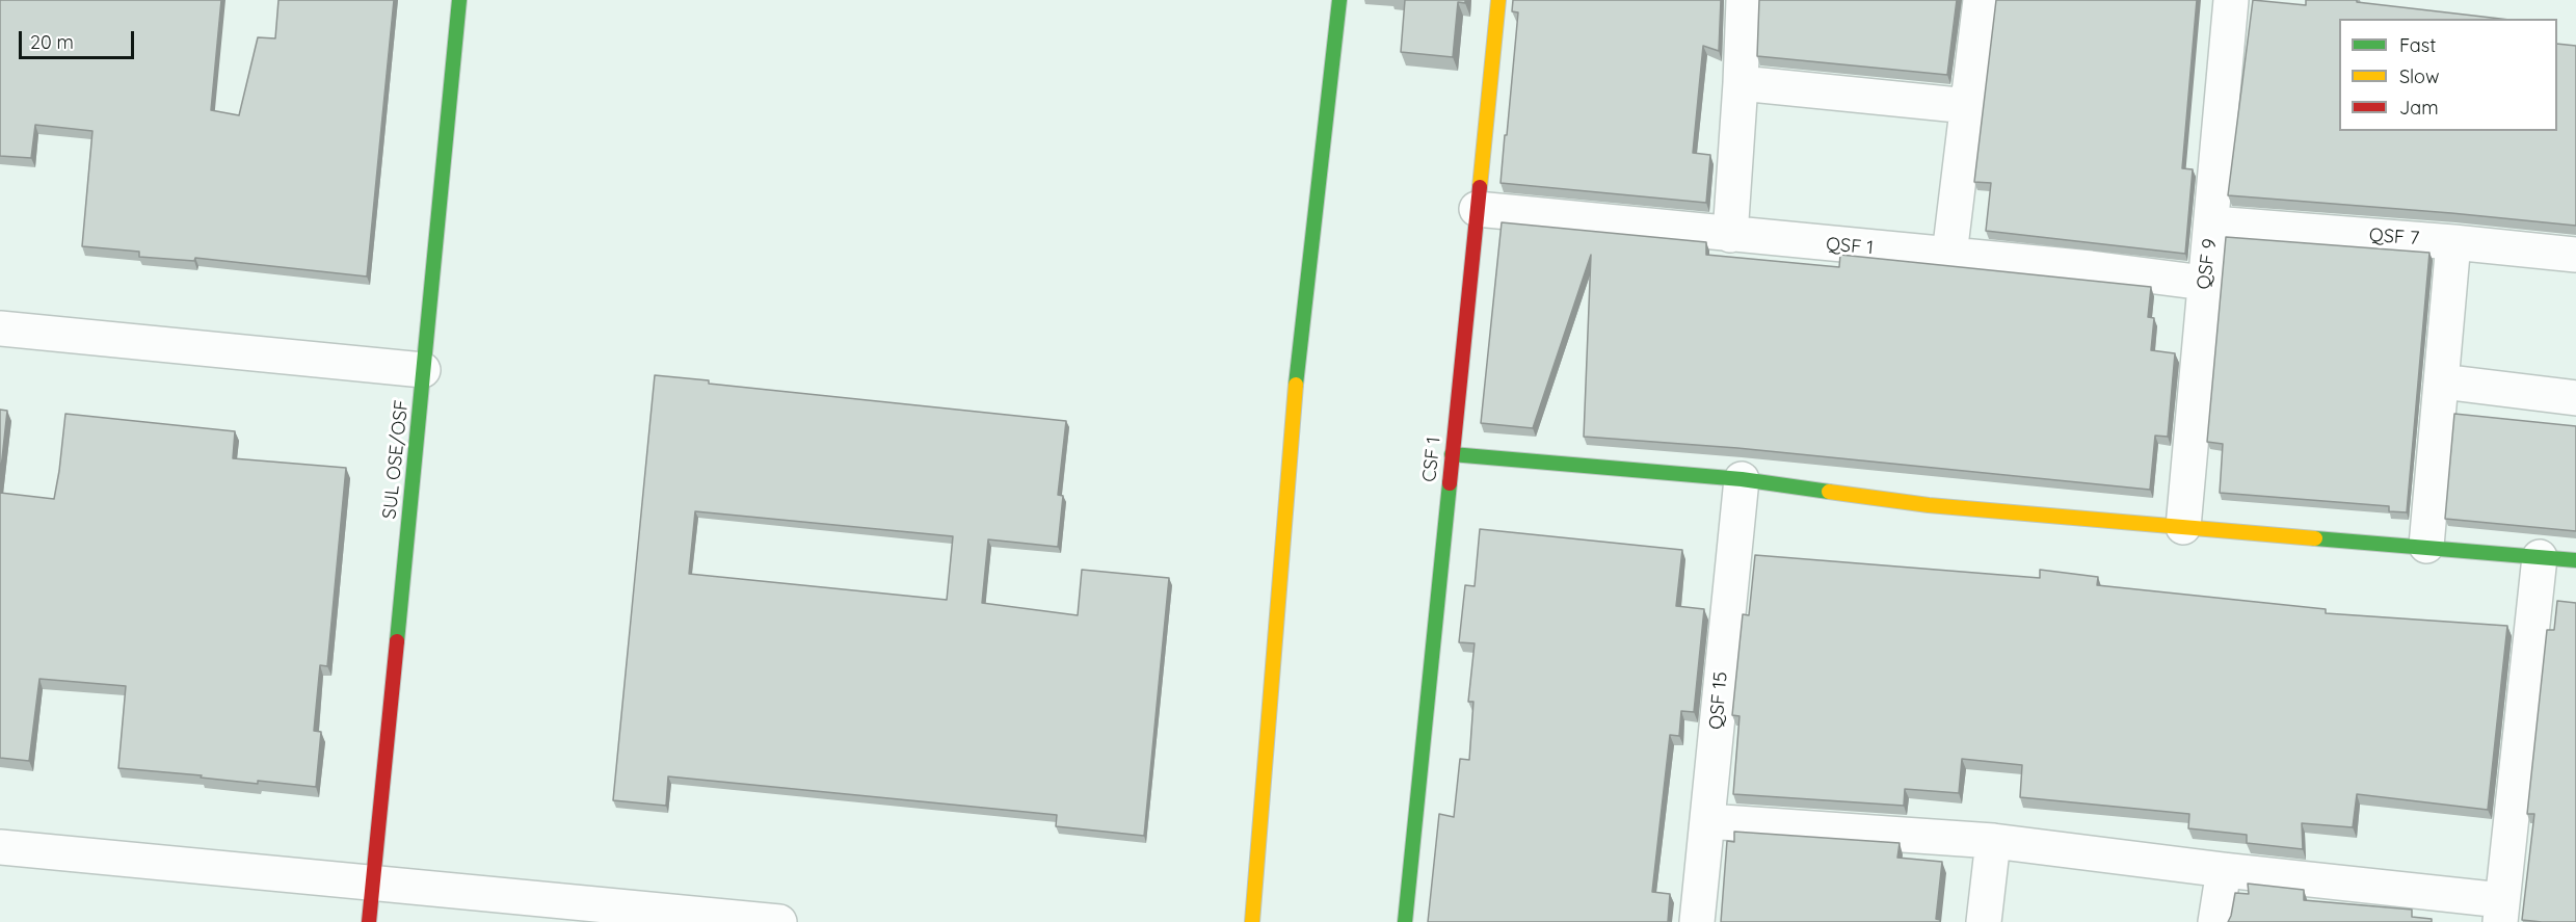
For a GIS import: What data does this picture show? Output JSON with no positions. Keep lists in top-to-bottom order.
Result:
{
  "streets": {
    "street": [
      "QSF 7",
      "QSF 1",
      "QSF 9",
      "SUL OSE/OSF",
      "CSF 1",
      "QSF 15"
    ]
  },
  "crossings": [
    ["QSF 7", "QSF 9"],
    ["QSF 1", "QSF 9"],
    ["QSF 1", "CSF 1"]
  ],
  "legend": ["Fast", "Slow", "Jam"],
  "scale_bar": "20 m"
}
